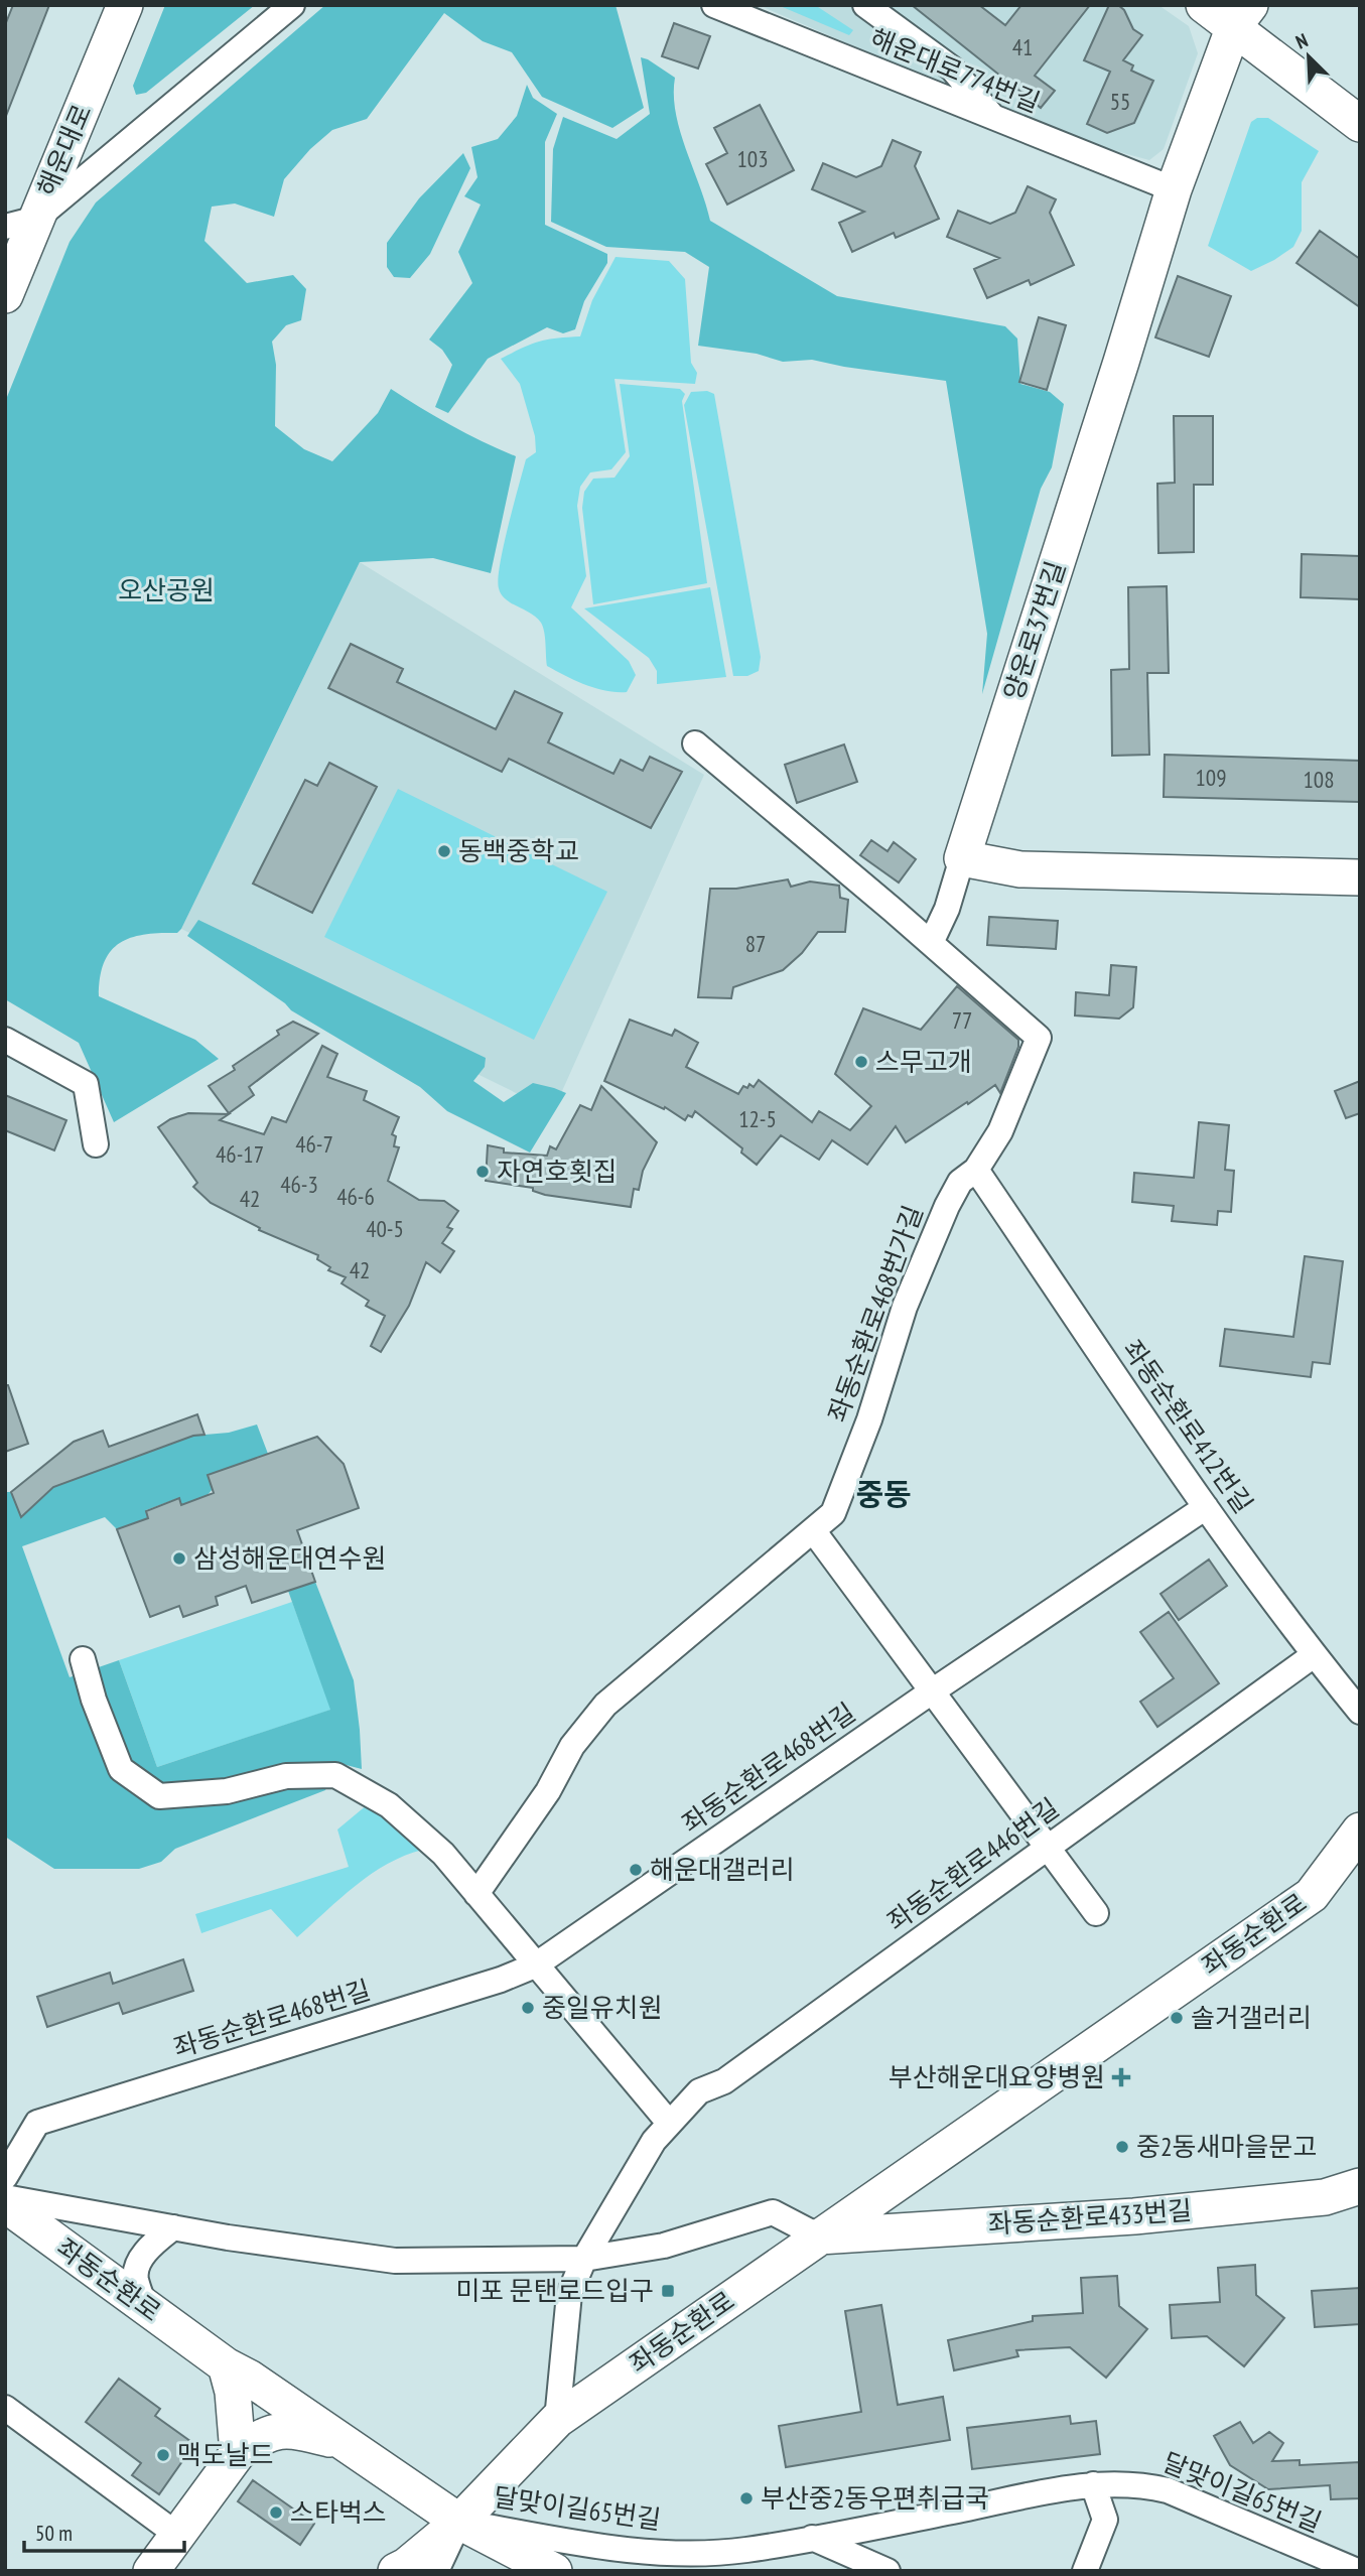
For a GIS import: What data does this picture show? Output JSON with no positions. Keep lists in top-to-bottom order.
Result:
{
  "streets": {
    "main road": [
      "해운대로",
      "양운로37번길",
      "좌동순환로",
      "좌동순환로433번길"
    ],
    "street": [
      "해운대로774번길",
      "좌동순환로468번가길",
      "좌동순환로412번길",
      "좌동순환로468번길",
      "좌동순환로446번길",
      "달맞이길65번길"
    ]
  },
  "crossings": [
    ["해운대로774번길", "양운로37번길"],
    ["좌동순환로468번가길", "좌동순환로412번길"],
    ["좌동순환로412번길", "좌동순환로468번길"],
    ["좌동순환로412번길", "좌동순환로446번길"],
    ["좌동순환로446번길", "좌동순환로"],
    ["좌동순환로", "좌동순환로433번길"],
    ["좌동순환로", "달맞이길65번길"]
  ],
  "districts": ["중동"],
  "parks": ["오산공원"],
  "places": {
    "other": [
      "동백중학교",
      "스무고개",
      "자연호횟집",
      "삼성해운대연수원",
      "해운대갤러리",
      "중일유치원",
      "솔거갤러리",
      "중2동새마을문고",
      "맥도날드",
      "부산중2동우편취급국",
      "스타벅스"
    ],
    "health": ["부산해운대요양병원"],
    "transit": ["미포 문탠로드입구"]
  },
  "house_numbers": [
    "41",
    "55",
    "103",
    "109",
    "108",
    "87",
    "77",
    "12-5",
    "46-7",
    "46-17",
    "46-3",
    "46-6",
    "42",
    "40-5",
    "42"
  ],
  "scale_bar": "50 m",
  "north": "top left"
}
